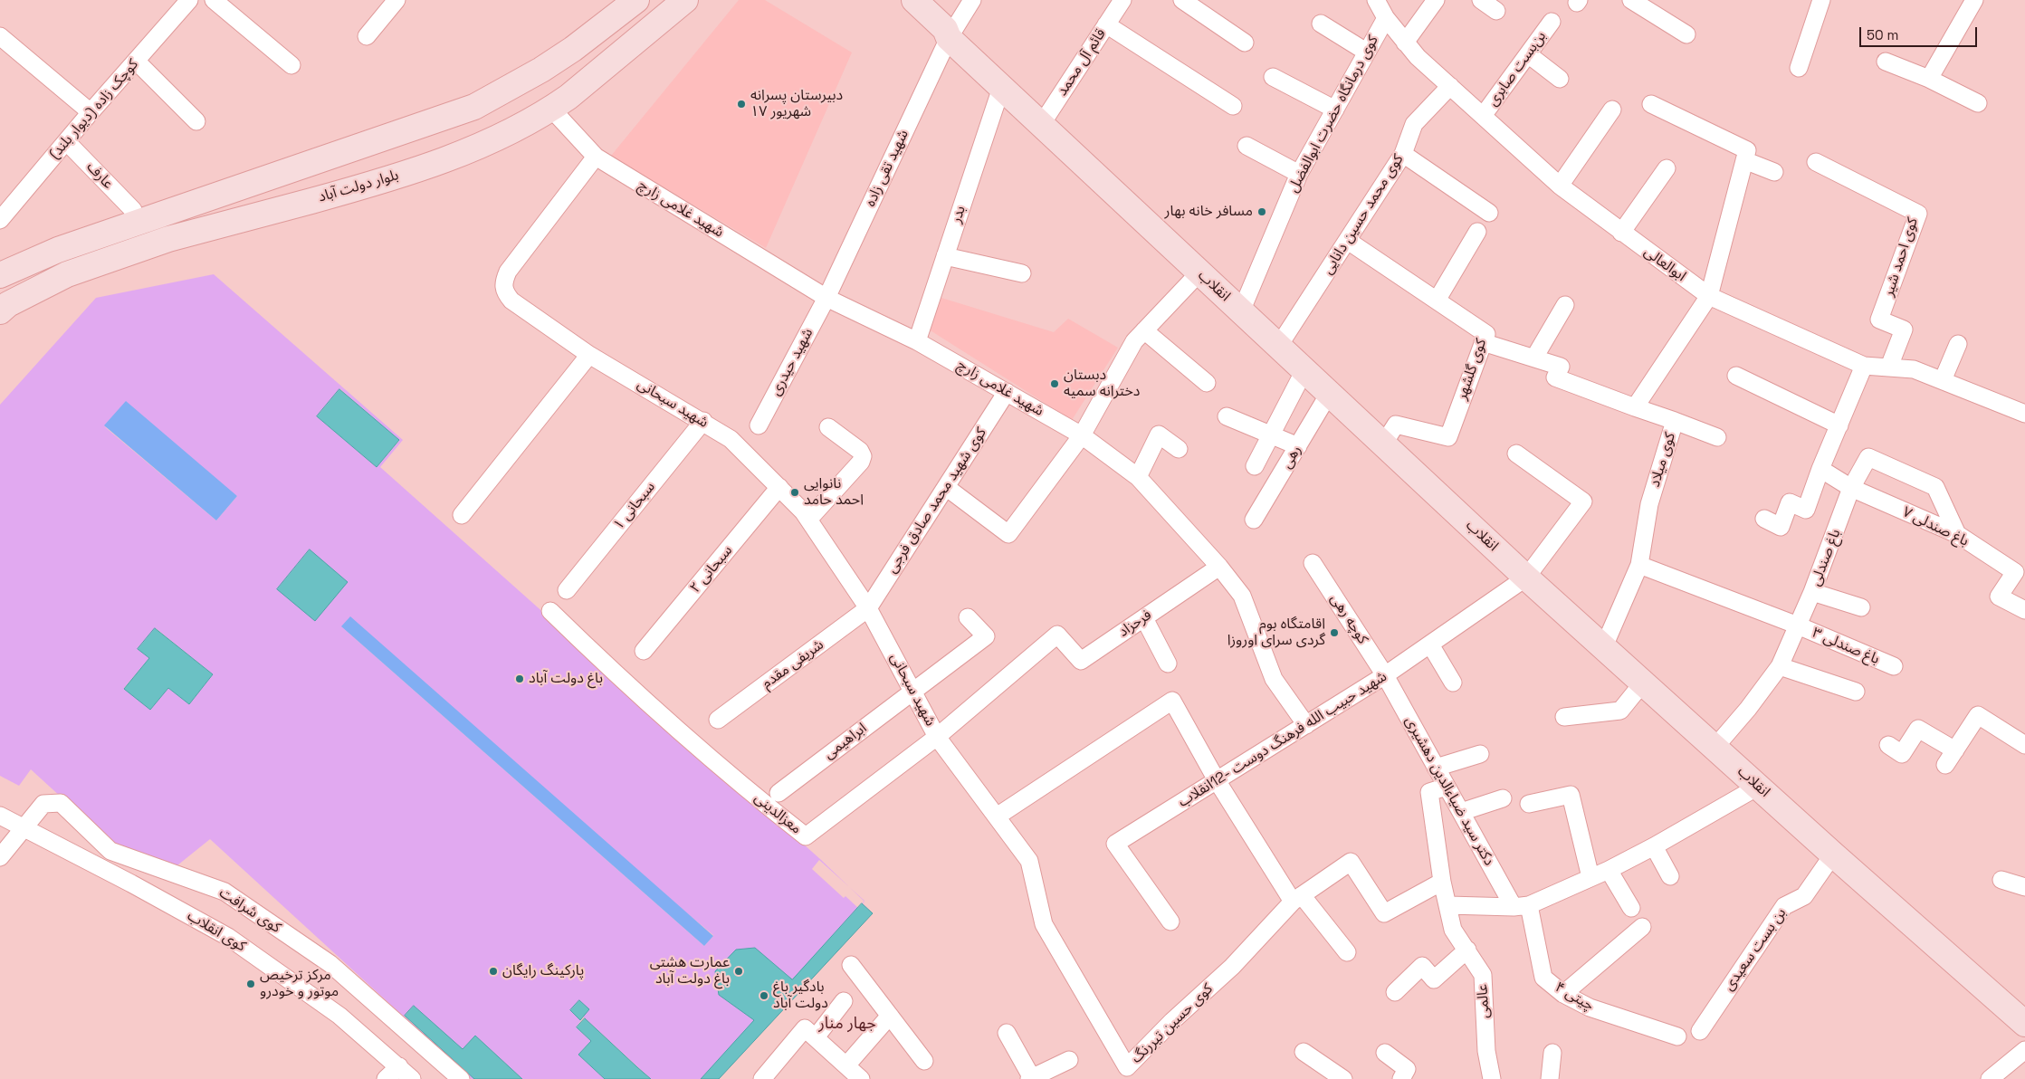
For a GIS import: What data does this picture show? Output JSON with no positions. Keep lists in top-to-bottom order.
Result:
{
  "streets": {
    "main road": ["بلوار دولت آباد", "انقلاب"],
    "street": [
      "قائم آل محمد",
      "بن‌بست صابری",
      "کوچک زاده (دیوار بلند)",
      "کوی درمانگاه حضرت ابوالفضل",
      "شهید تقی زاده",
      "عارف",
      "شهید غلامی زارچ",
      "بدر",
      "کوی محمد حسین دانایی",
      "کوی احمد شیر",
      "ابوالعالی",
      "شهید حیدری",
      "کوی گلشهر",
      "شهید سبحانی",
      "رهی",
      "کوی میلاد",
      "کوی شهید محمد صادق فرجی",
      "سبحانی ۱",
      "باغ صندلی ۷",
      "باغ صندلی",
      "سبحانی ۲",
      "کوچه رهی",
      "فرحزاد",
      "باغ صندلی ۳",
      "شریفی مقدم",
      "شهید حبیب الله فرهنگ دوست -12انقلاب",
      "ابراهیمی",
      "دکتر سید ضیاءالدین دهشیری",
      "معزالدینی",
      "کوی شرافت",
      "کوی انقلاب",
      "بن بست سعیدی",
      "چیتی ۴",
      "عالمی",
      "کوی حسین تیررنگ"
    ]
  },
  "crossings": [
    ["قائم آل محمد", "انقلاب"],
    ["بن‌بست صابری", "ابوالعالی"],
    ["کوچک زاده (دیوار بلند)", "عارف"],
    ["کوی درمانگاه حضرت ابوالفضل", "ابوالعالی"],
    ["کوی درمانگاه حضرت ابوالفضل", "انقلاب"],
    ["شهید تقی زاده", "شهید غلامی زارچ"],
    ["شهید تقی زاده", "انقلاب"],
    ["شهید تقی زاده", "شهید حیدری"],
    ["شهید غلامی زارچ", "بدر"],
    ["شهید غلامی زارچ", "شهید حیدری"],
    ["شهید غلامی زارچ", "شهید سبحانی"],
    ["شهید غلامی زارچ", "کوی شهید محمد صادق فرجی"],
    ["شهید غلامی زارچ", "فرحزاد"],
    ["شهید غلامی زارچ", "شهید حبیب الله فرهنگ دوست -12انقلاب"],
    ["بدر", "انقلاب"],
    ["کوی محمد حسین دانایی", "ابوالعالی"],
    ["کوی محمد حسین دانایی", "انقلاب"],
    ["کوی محمد حسین دانایی", "کوی گلشهر"],
    ["کوی احمد شیر", "ابوالعالی"],
    ["انقلاب", "کوی گلشهر"],
    ["انقلاب", "رهی"],
    ["انقلاب", "کوی میلاد"],
    ["انقلاب", "باغ صندلی"],
    ["انقلاب", "شهید حبیب الله فرهنگ دوست -12انقلاب"],
    ["انقلاب", "بن بست سعیدی"],
    ["شهید سبحانی", "کوی شهید محمد صادق فرجی"],
    ["شهید سبحانی", "سبحانی ۱"],
    ["شهید سبحانی", "سبحانی ۲"],
    ["شهید سبحانی", "شریفی مقدم"],
    ["شهید سبحانی", "ابراهیمی"],
    ["شهید سبحانی", "معزالدینی"],
    ["شهید سبحانی", "کوی حسین تیررنگ"],
    ["کوی شهید محمد صادق فرجی", "شریفی مقدم"],
    ["باغ صندلی ۷", "باغ صندلی"],
    ["باغ صندلی", "باغ صندلی ۳"],
    ["کوچه رهی", "شهید حبیب الله فرهنگ دوست -12انقلاب"],
    ["کوچه رهی", "دکتر سید ضیاءالدین دهشیری"],
    ["فرحزاد", "معزالدینی"],
    ["شهید حبیب الله فرهنگ دوست -12انقلاب", "دکتر سید ضیاءالدین دهشیری"],
    ["دکتر سید ضیاءالدین دهشیری", "چیتی ۴"],
    ["معزالدینی", "کوی حسین تیررنگ"],
    ["کوی شرافت", "کوی انقلاب"]
  ],
  "districts": ["جهار منار"],
  "places": [
    "دبیرستان پسرانه ۱۷ شهریور",
    "مسافر خانه بهار",
    "دبستان دخترانه سمیه",
    "نانوایی احمد حامد",
    "اقامتگاه بوم گردی سرای اوروزا",
    "باغ دولت آباد",
    "پارکینگ رایگان",
    "عمارت هشتی باغ دولت آباد",
    "مرکز ترخیص موتور و خودرو",
    "بادگیر باغ دولت آباد"
  ],
  "scale_bar": "50 m"
}
